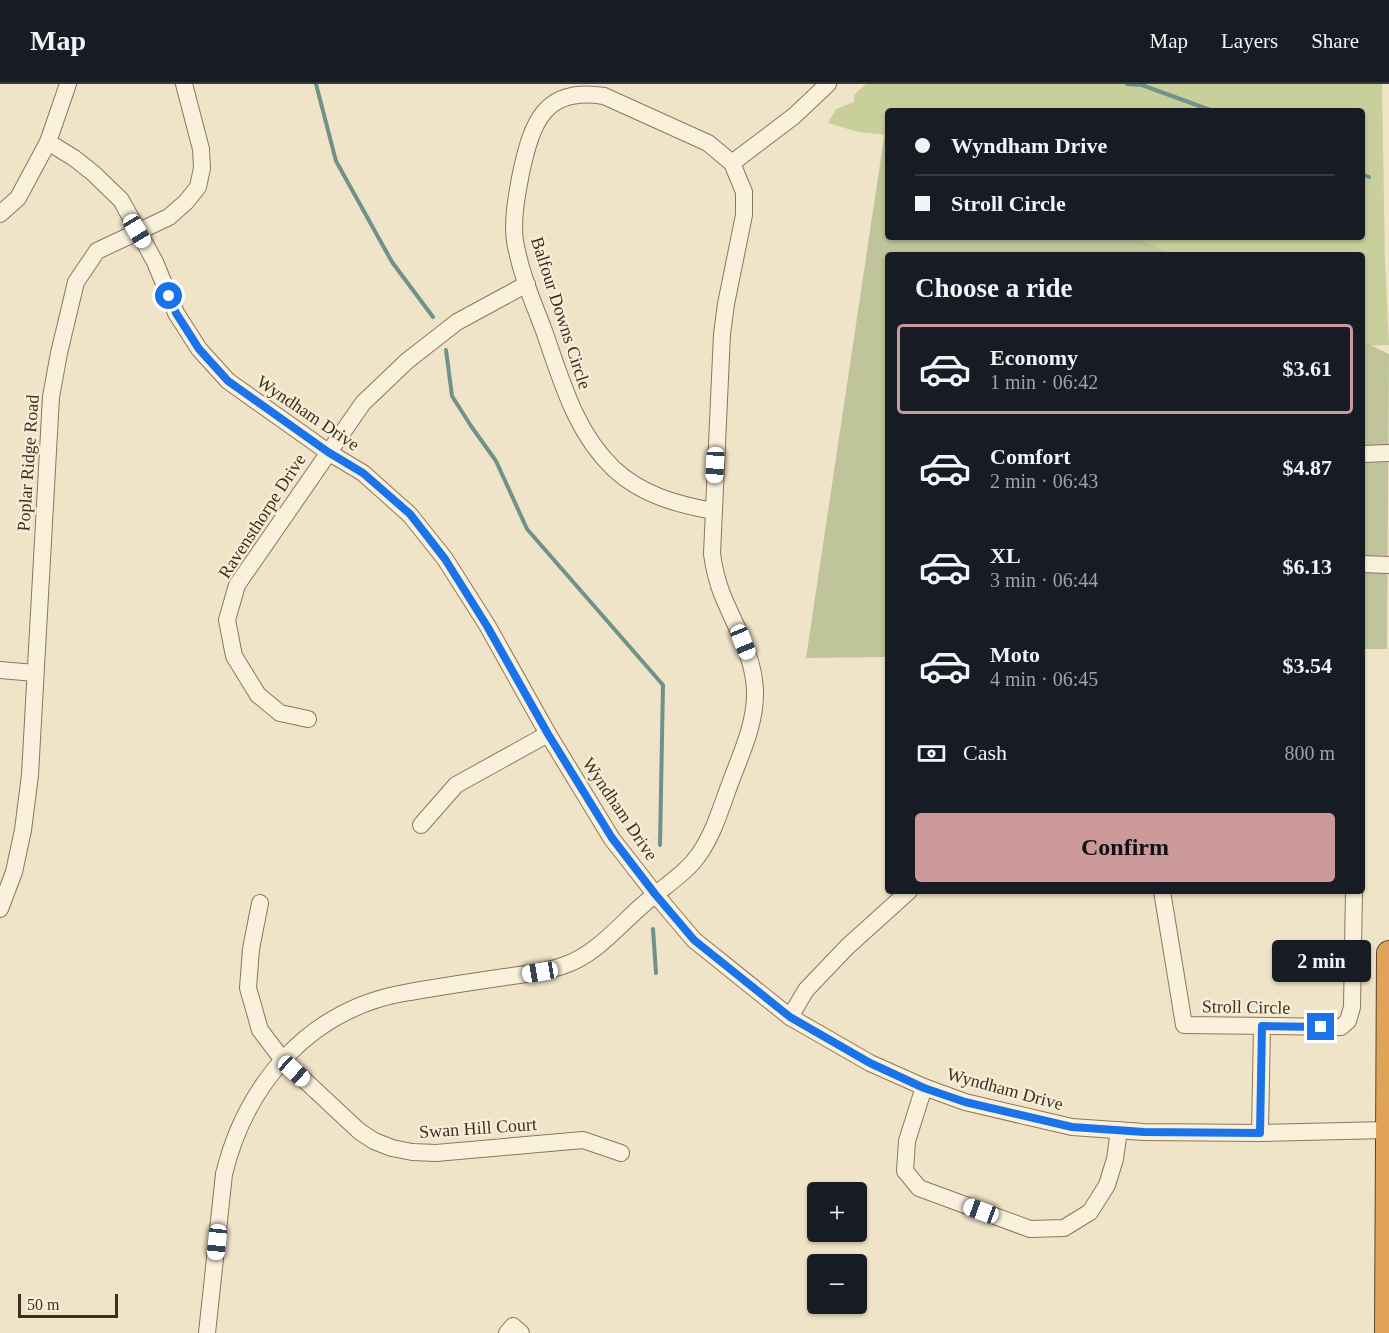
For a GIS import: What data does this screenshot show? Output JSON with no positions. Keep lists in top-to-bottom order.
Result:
{
  "streets": {
    "street": [
      "Balfour Downs Circle",
      "Wyndham Drive",
      "Poplar Ridge Road",
      "Ravensthorpe Drive",
      "Stroll Circle",
      "Swan Hill Court"
    ]
  },
  "crossings": [
    ["Balfour Downs Circle", "Wyndham Drive"],
    ["Balfour Downs Circle", "Ravensthorpe Drive"],
    ["Balfour Downs Circle", "Swan Hill Court"],
    ["Wyndham Drive", "Poplar Ridge Road"],
    ["Wyndham Drive", "Ravensthorpe Drive"]
  ],
  "scale_bar": "50 m",
  "page": {
    "header": "Map",
    "nav": ["Map", "Layers", "Share"],
    "banner": ["Wyndham Drive", "Stroll Circle"],
    "heading": "Choose a ride",
    "list": [
      {
        "name": "Economy",
        "note": "1 min · 06:42",
        "value": "$3.61"
      },
      {
        "name": "Comfort",
        "note": "2 min · 06:43",
        "value": "$4.87"
      },
      {
        "name": "XL",
        "note": "3 min · 06:44",
        "value": "$6.13"
      },
      {
        "name": "Moto",
        "note": "4 min · 06:45",
        "value": "$3.54"
      }
    ],
    "pay": ["Cash", "800 m"],
    "buttons": "Confirm",
    "bubble": "2 min",
    "map_buttons": ["+", "−"],
    "scale": "50 m"
  }
}
